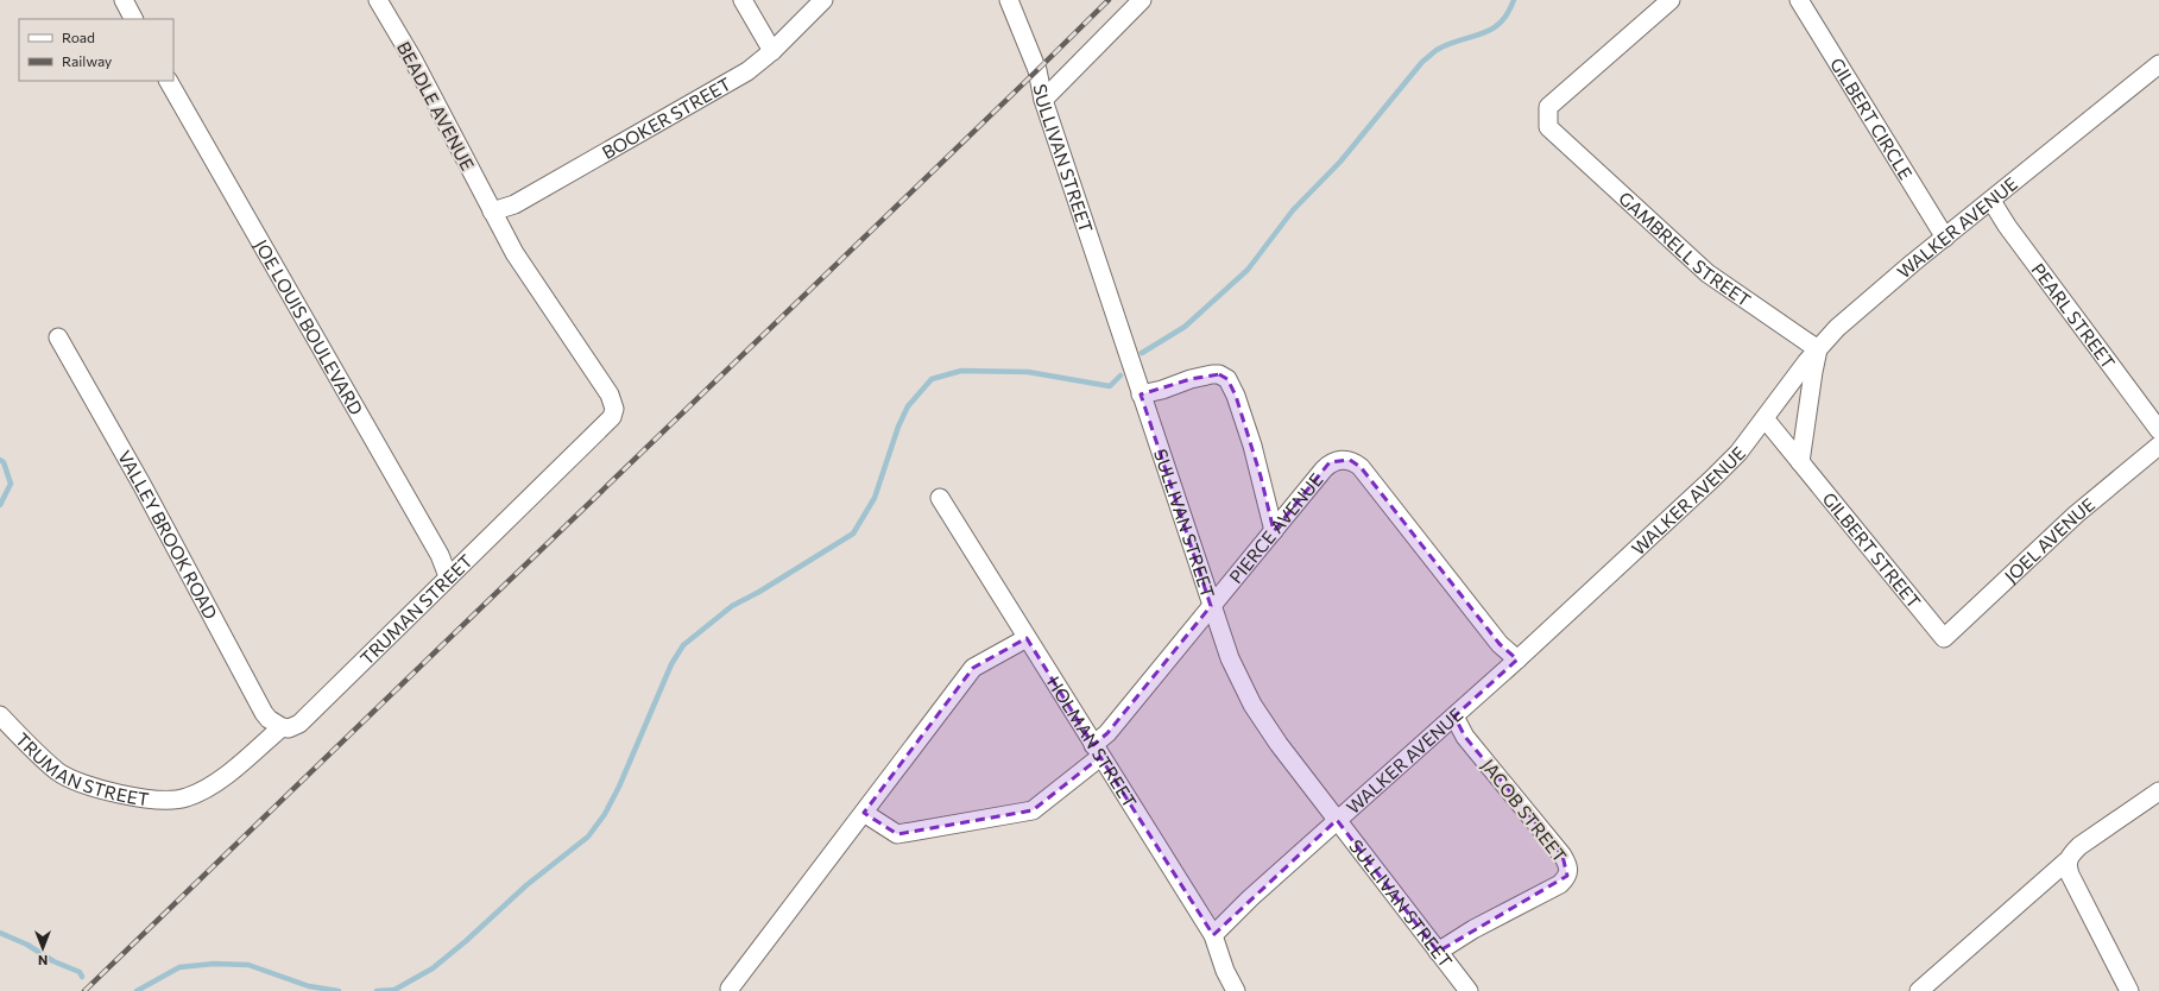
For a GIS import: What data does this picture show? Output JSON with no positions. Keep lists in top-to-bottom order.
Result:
{
  "streets": {
    "street": [
      "BEADLE AVENUE",
      "BOOKER STREET",
      "GILBERT CIRCLE",
      "SULLIVAN STREET",
      "WALKER AVENUE",
      "GAMBRELL STREET",
      "PEARL STREET",
      "JOE LOUIS BOULEVARD",
      "PIERCE AVENUE",
      "VALLEY BROOK ROAD",
      "JOEL AVENUE",
      "GILBERT STREET",
      "TRUMAN STREET",
      "HOLMAN STREET",
      "JACOB STREET"
    ]
  },
  "crossings": [
    ["BEADLE AVENUE", "BOOKER STREET"],
    ["BEADLE AVENUE", "TRUMAN STREET"],
    ["BOOKER STREET", "TRUMAN STREET"],
    ["GILBERT CIRCLE", "WALKER AVENUE"],
    ["SULLIVAN STREET", "WALKER AVENUE"],
    ["SULLIVAN STREET", "PIERCE AVENUE"],
    ["SULLIVAN STREET", "JACOB STREET"],
    ["WALKER AVENUE", "GAMBRELL STREET"],
    ["WALKER AVENUE", "PEARL STREET"],
    ["WALKER AVENUE", "PIERCE AVENUE"],
    ["WALKER AVENUE", "GILBERT STREET"],
    ["WALKER AVENUE", "HOLMAN STREET"],
    ["WALKER AVENUE", "JACOB STREET"],
    ["JOE LOUIS BOULEVARD", "TRUMAN STREET"],
    ["PIERCE AVENUE", "HOLMAN STREET"],
    ["VALLEY BROOK ROAD", "TRUMAN STREET"],
    ["JOEL AVENUE", "GILBERT STREET"]
  ],
  "legend": ["Road", "Railway"],
  "north": "bottom"
}
